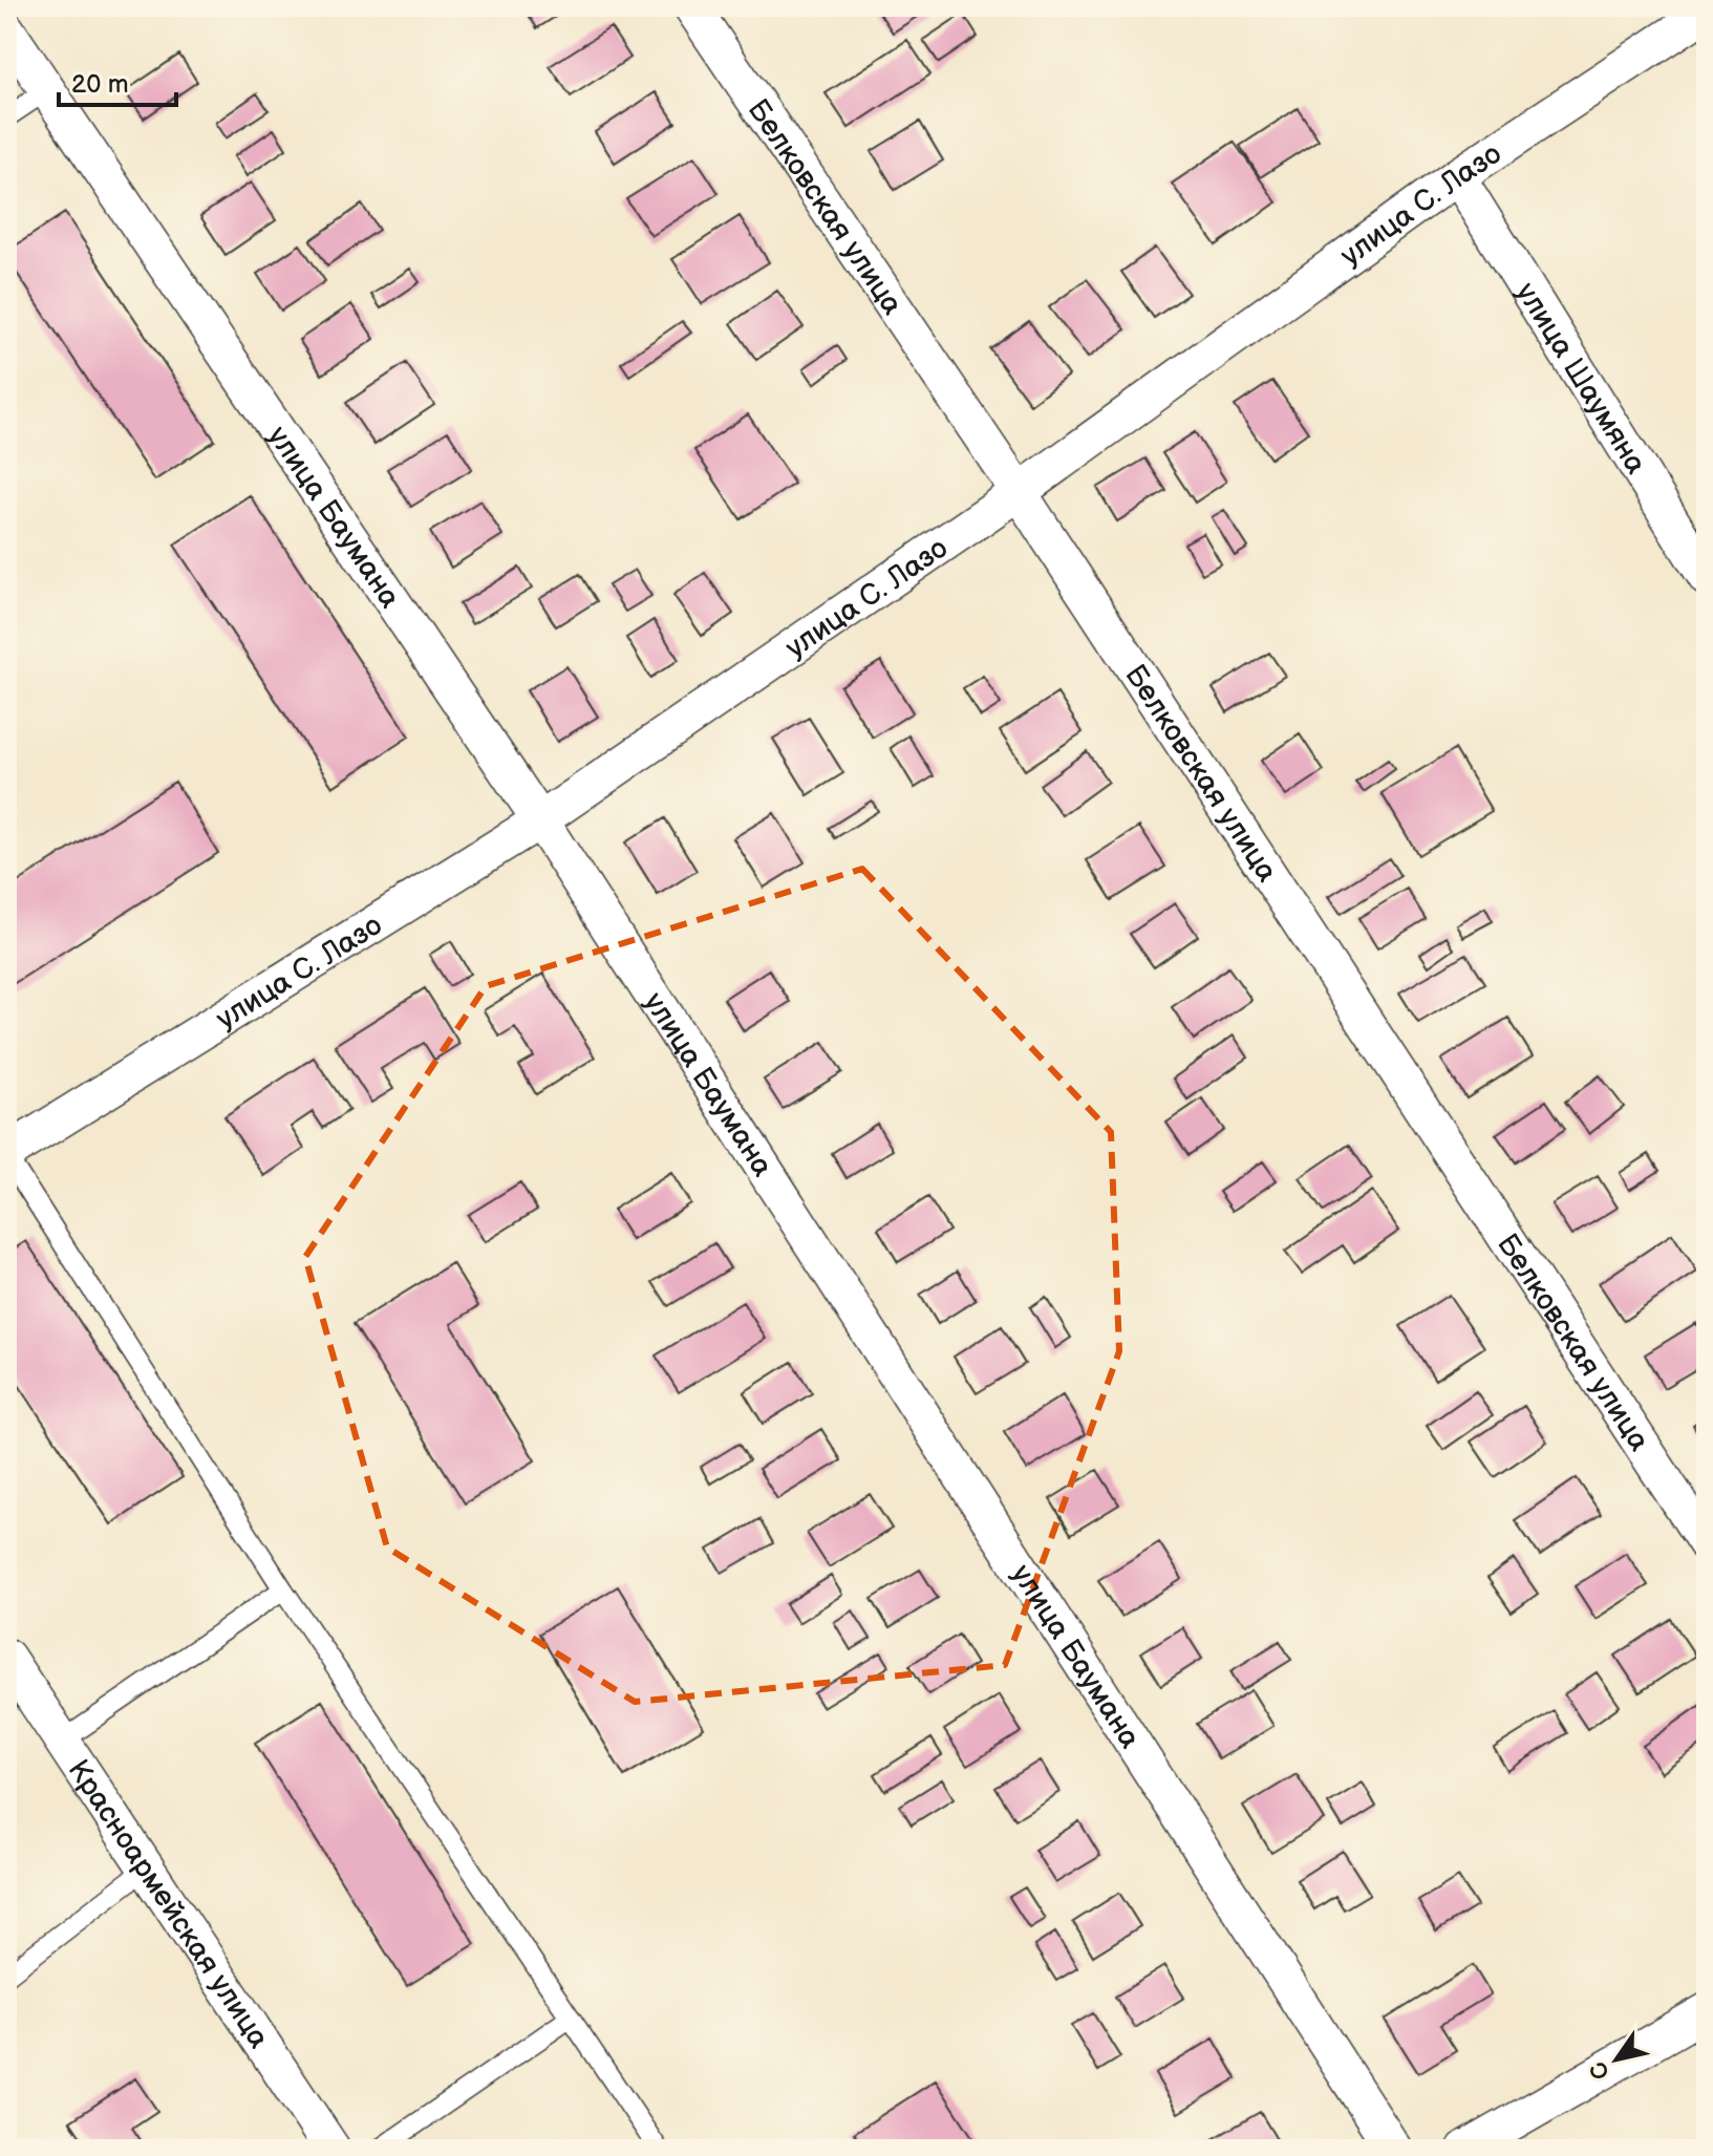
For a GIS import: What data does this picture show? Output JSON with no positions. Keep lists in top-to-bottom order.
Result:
{
  "streets": {
    "street": [
      "улица С. Лазо",
      "Белковская улица",
      "улица Шаумяна",
      "улица Баумана",
      "Красноармейская улица"
    ]
  },
  "crossings": [
    ["улица С. Лазо", "Белковская улица"],
    ["улица С. Лазо", "улица Шаумяна"],
    ["улица С. Лазо", "улица Баумана"]
  ],
  "scale_bar": "20 m",
  "north": "bottom left"
}
